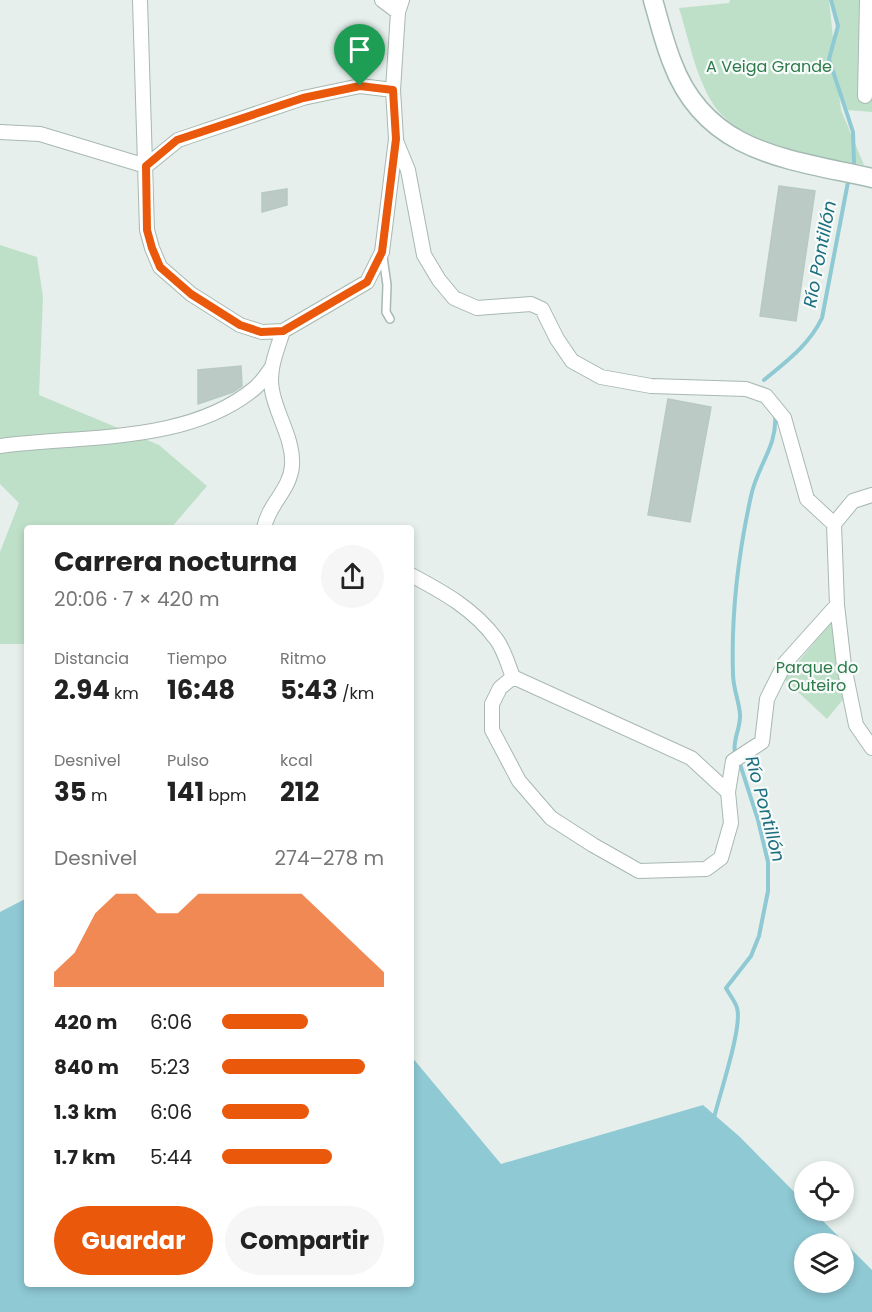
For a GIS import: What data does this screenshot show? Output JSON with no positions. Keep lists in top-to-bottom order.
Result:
{
  "water": ["Río Pontillón"],
  "parks": ["A Veiga Grande", "Parque do Outeiro"],
  "page": {
    "heading": ["Carrera nocturna", "20:06 · 7 × 420 m"],
    "stats": [
      ["Distancia", "2.94 km"],
      ["Tiempo", "16:48"],
      ["Ritmo", "5:43 /km"],
      ["Desnivel", "35 m"],
      ["Pulso", "141 bpm"],
      ["kcal", "212"]
    ],
    "chart": ["Desnivel", "274–278 m"],
    "list": [
      {
        "name": "420 m",
        "note": "6:06"
      },
      {
        "name": "840 m",
        "note": "5:23"
      },
      {
        "name": "1.3 km",
        "note": "6:06"
      },
      {
        "name": "1.7 km",
        "note": "5:44"
      }
    ],
    "buttons": ["Guardar", "Compartir"]
  }
}
